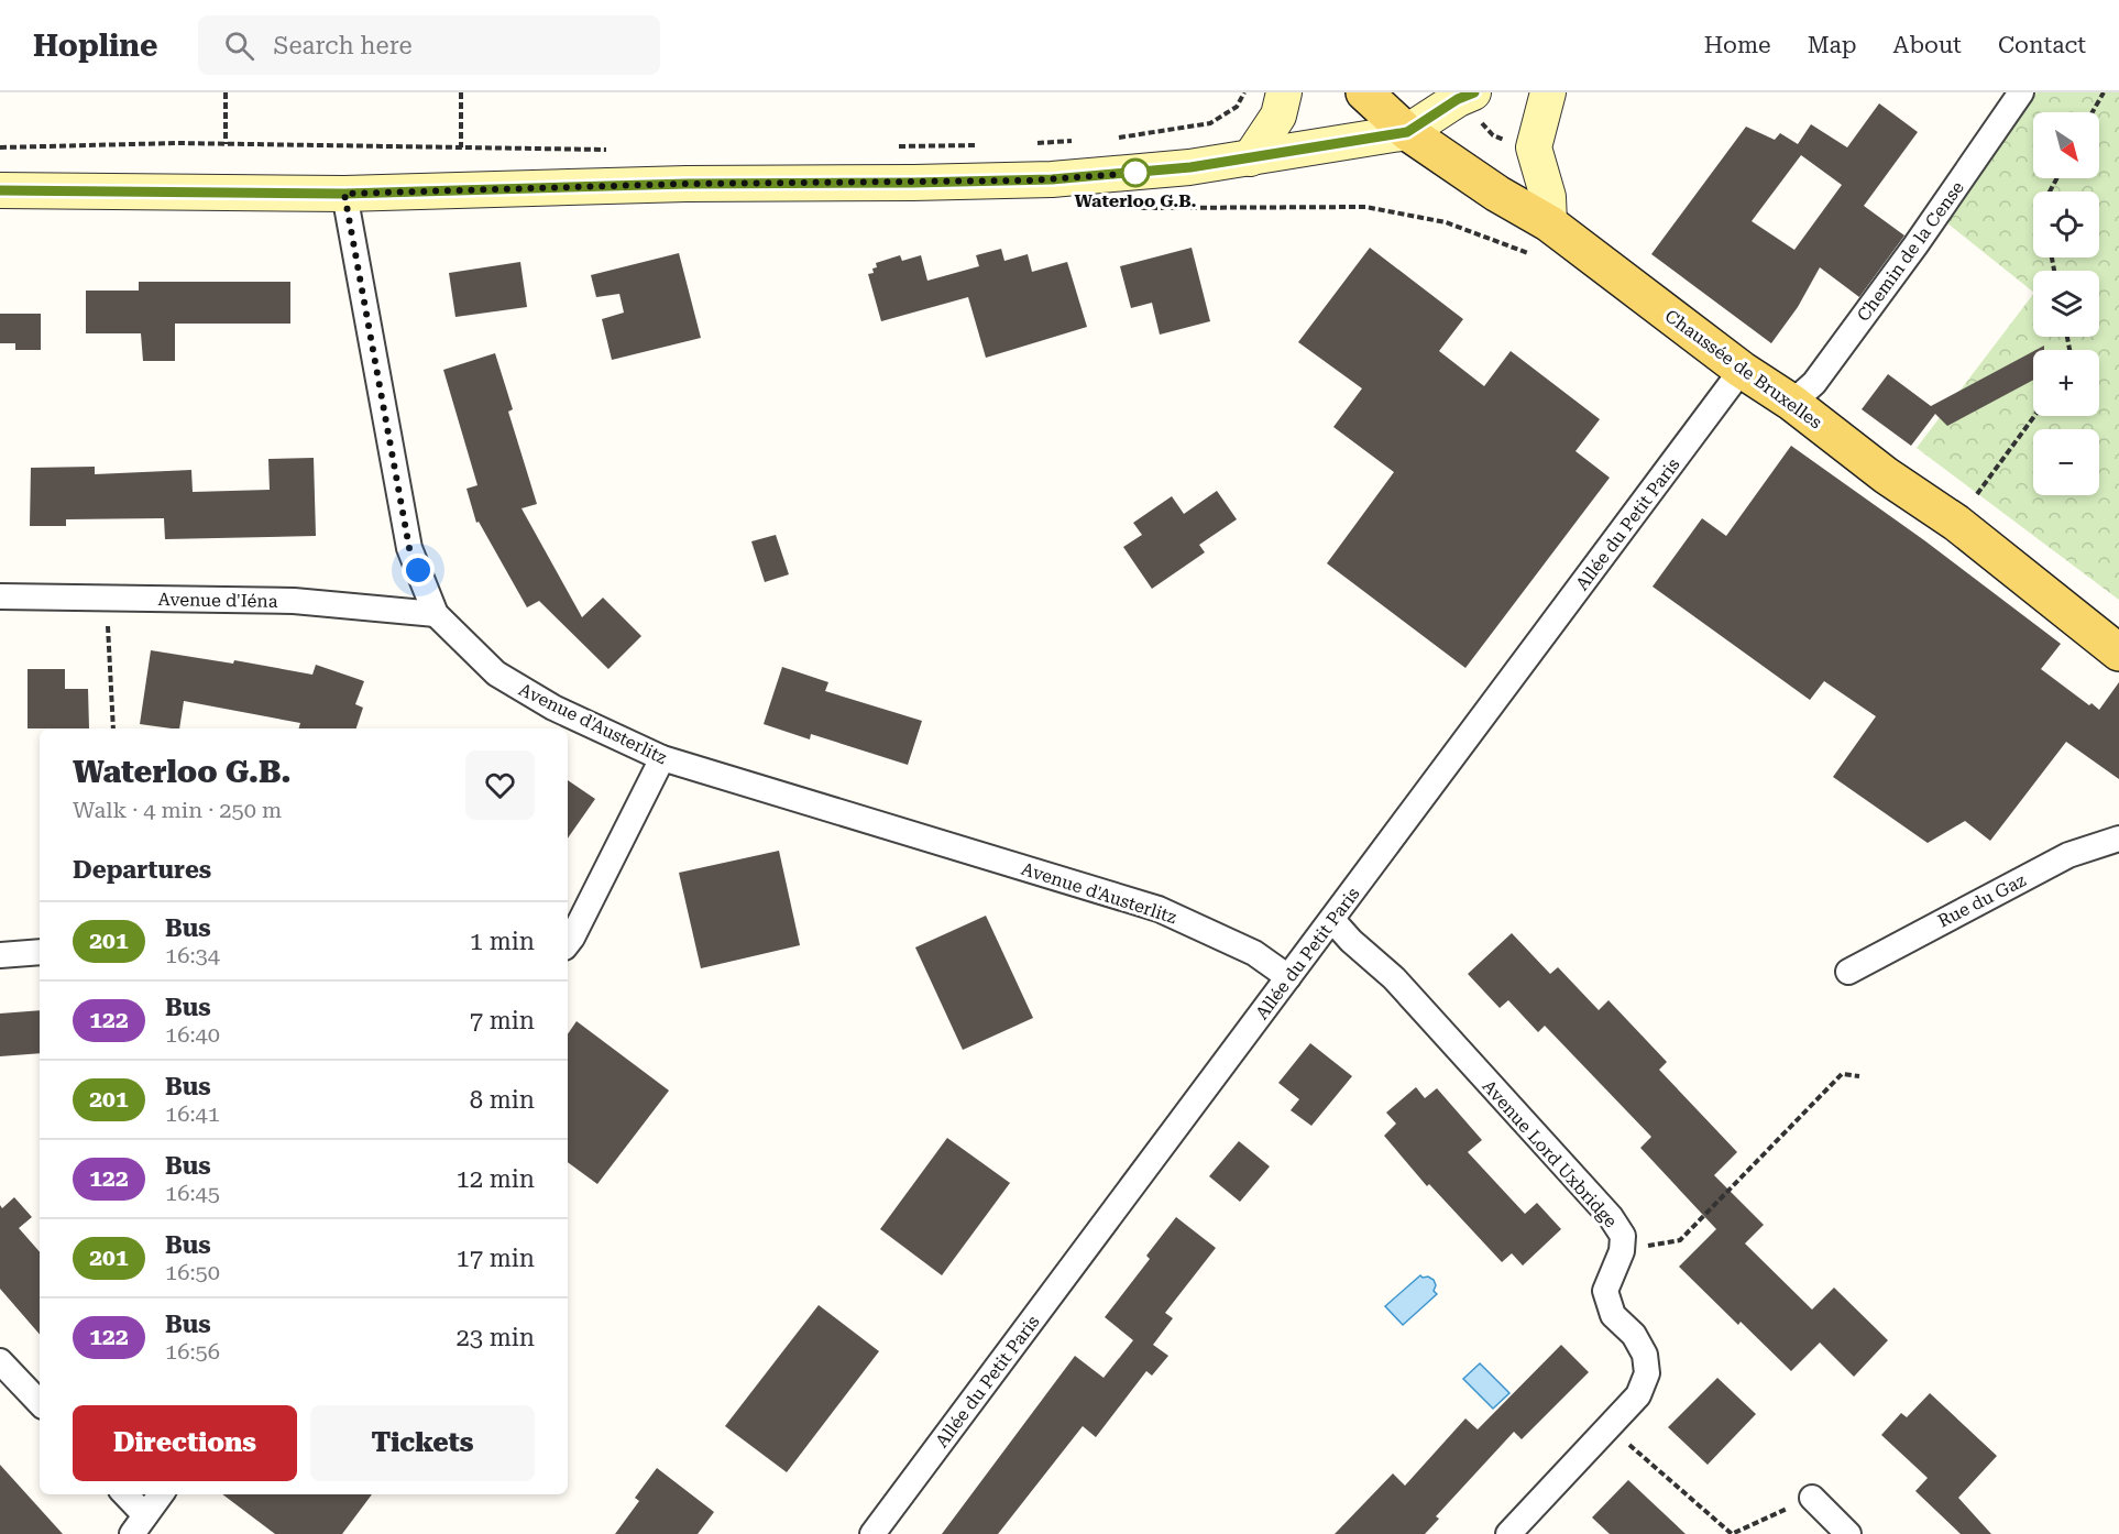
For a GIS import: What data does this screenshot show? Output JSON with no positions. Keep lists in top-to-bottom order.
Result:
{
  "streets": {
    "main road": ["Chaussée de Bruxelles"],
    "street": [
      "Chemin de la Cense",
      "Allée du Petit Paris",
      "Avenue d'Iéna",
      "Avenue d'Austerlitz",
      "Rue du Gaz",
      "Avenue Lord Uxbridge"
    ]
  },
  "crossings": [
    ["Chemin de la Cense", "Chaussée de Bruxelles"],
    ["Chaussée de Bruxelles", "Allée du Petit Paris"],
    ["Allée du Petit Paris", "Avenue d'Austerlitz"],
    ["Allée du Petit Paris", "Avenue Lord Uxbridge"],
    ["Avenue d'Iéna", "Avenue d'Austerlitz"]
  ],
  "places": ["Waterloo G.B."],
  "lines": ["bus line 201"],
  "north": "bottom right",
  "page": {
    "header": "Hopline",
    "search": "Search here",
    "nav": [
      "Home",
      "Map",
      "About",
      "Contact"
    ],
    "map_buttons": ["+", "−"],
    "heading": [
      ["Waterloo G.B.", "Walk · 4 min · 250 m"],
      "Departures"
    ],
    "list": [
      {
        "mark": "201",
        "name": "Bus",
        "note": "16:34",
        "value": "1 min"
      },
      {
        "mark": "122",
        "name": "Bus",
        "note": "16:40",
        "value": "7 min"
      },
      {
        "mark": "201",
        "name": "Bus",
        "note": "16:41",
        "value": "8 min"
      },
      {
        "mark": "122",
        "name": "Bus",
        "note": "16:45",
        "value": "12 min"
      },
      {
        "mark": "201",
        "name": "Bus",
        "note": "16:50",
        "value": "17 min"
      },
      {
        "mark": "122",
        "name": "Bus",
        "note": "16:56",
        "value": "23 min"
      }
    ],
    "buttons": ["Directions", "Tickets"]
  }
}
